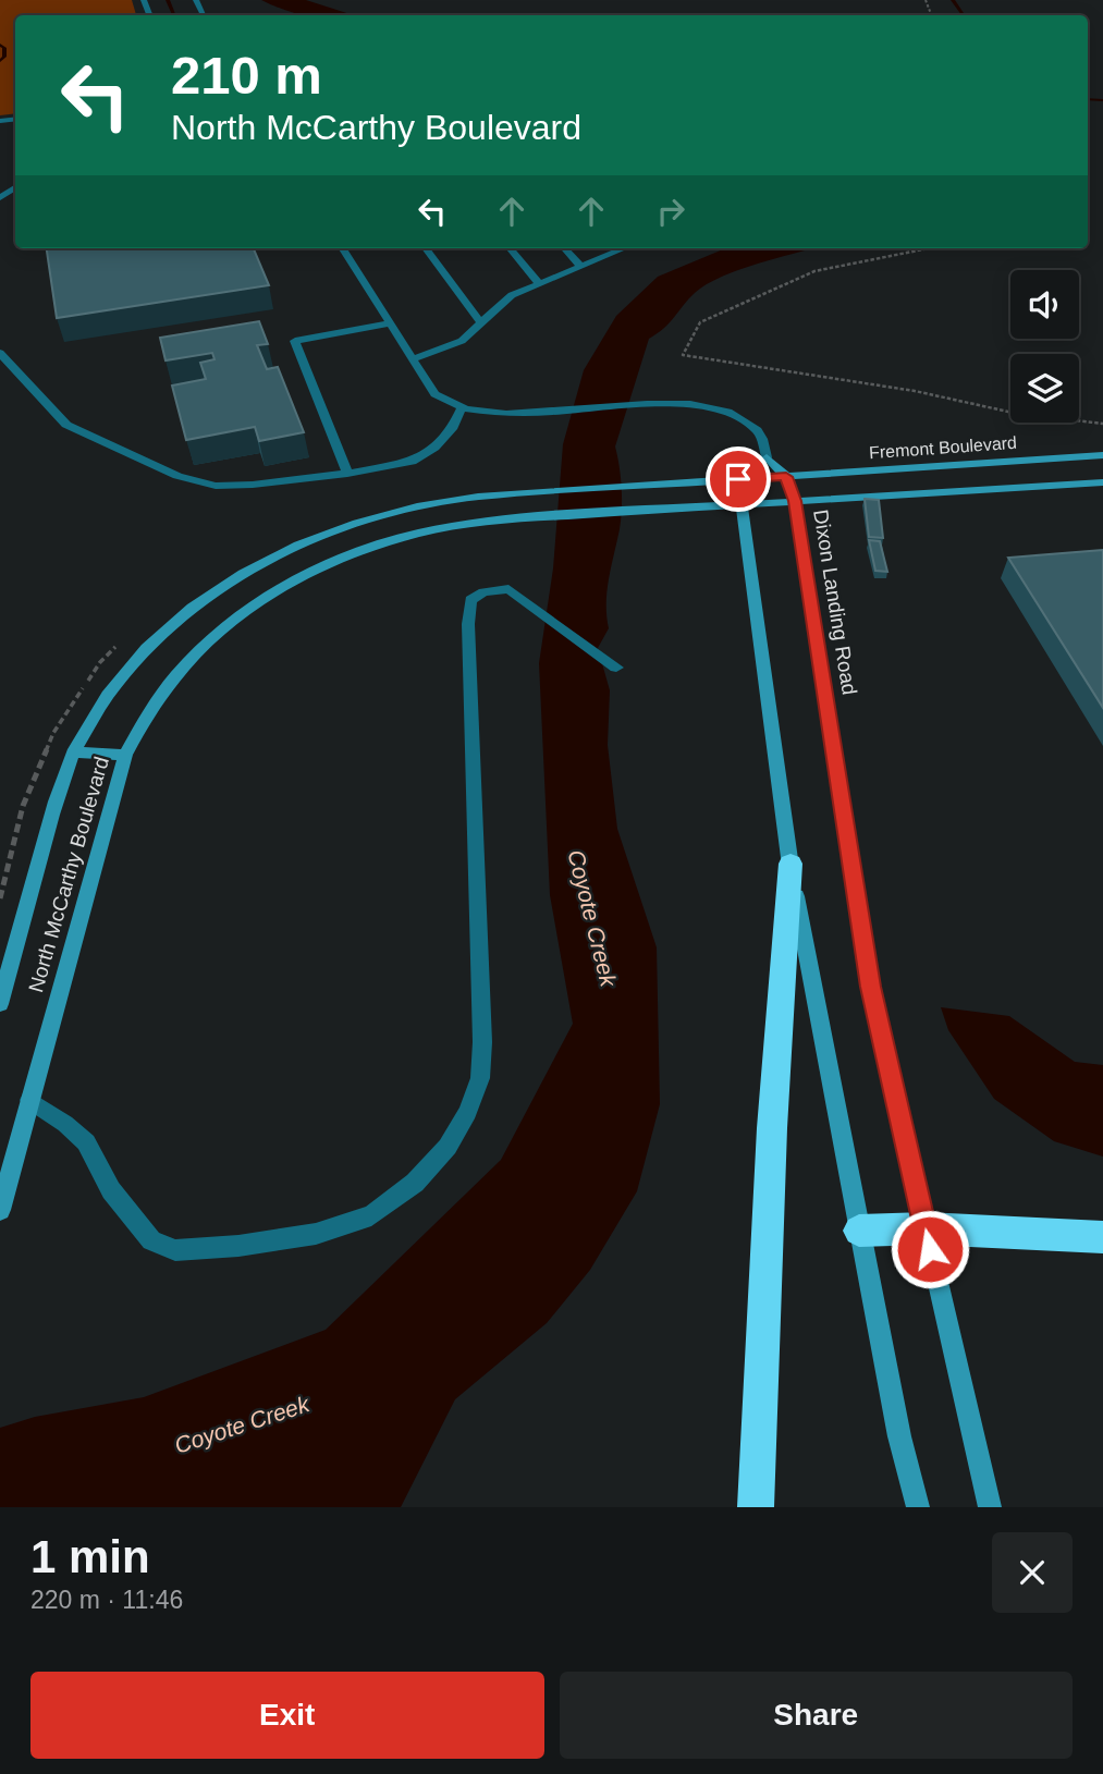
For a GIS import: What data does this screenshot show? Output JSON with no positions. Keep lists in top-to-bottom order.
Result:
{
  "streets": {
    "main road": ["Fremont Boulevard", "Dixon Landing Road", "North McCarthy Boulevard"]
  },
  "crossings": [
    ["Fremont Boulevard", "Dixon Landing Road"],
    ["Fremont Boulevard", "North McCarthy Boulevard"],
    ["Dixon Landing Road", "North McCarthy Boulevard"]
  ],
  "water": ["Coyote Creek"],
  "page": {
    "turn": ["210 m", "North McCarthy Boulevard"],
    "heading": ["1 min", "220 m · 11:46"],
    "buttons": ["Exit", "Share"]
  }
}
